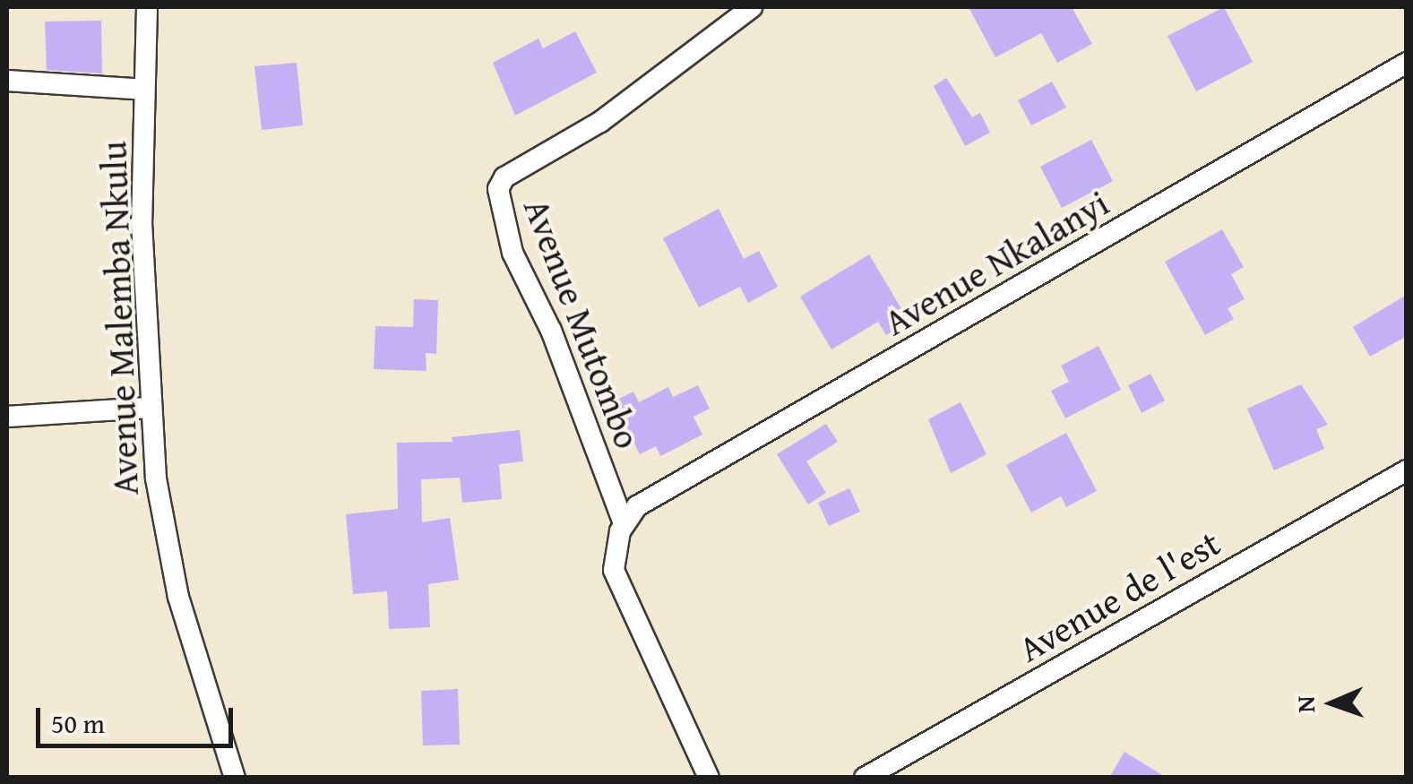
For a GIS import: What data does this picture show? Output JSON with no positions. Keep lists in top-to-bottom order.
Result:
{
  "streets": {
    "street": [
      "Avenue Nkalanyi",
      "Avenue Malemba Nkulu",
      "Avenue Mutombo",
      "Avenue de l'est"
    ]
  },
  "crossings": [
    ["Avenue Nkalanyi", "Avenue Mutombo"]
  ],
  "scale_bar": "50 m",
  "north": "left"
}
